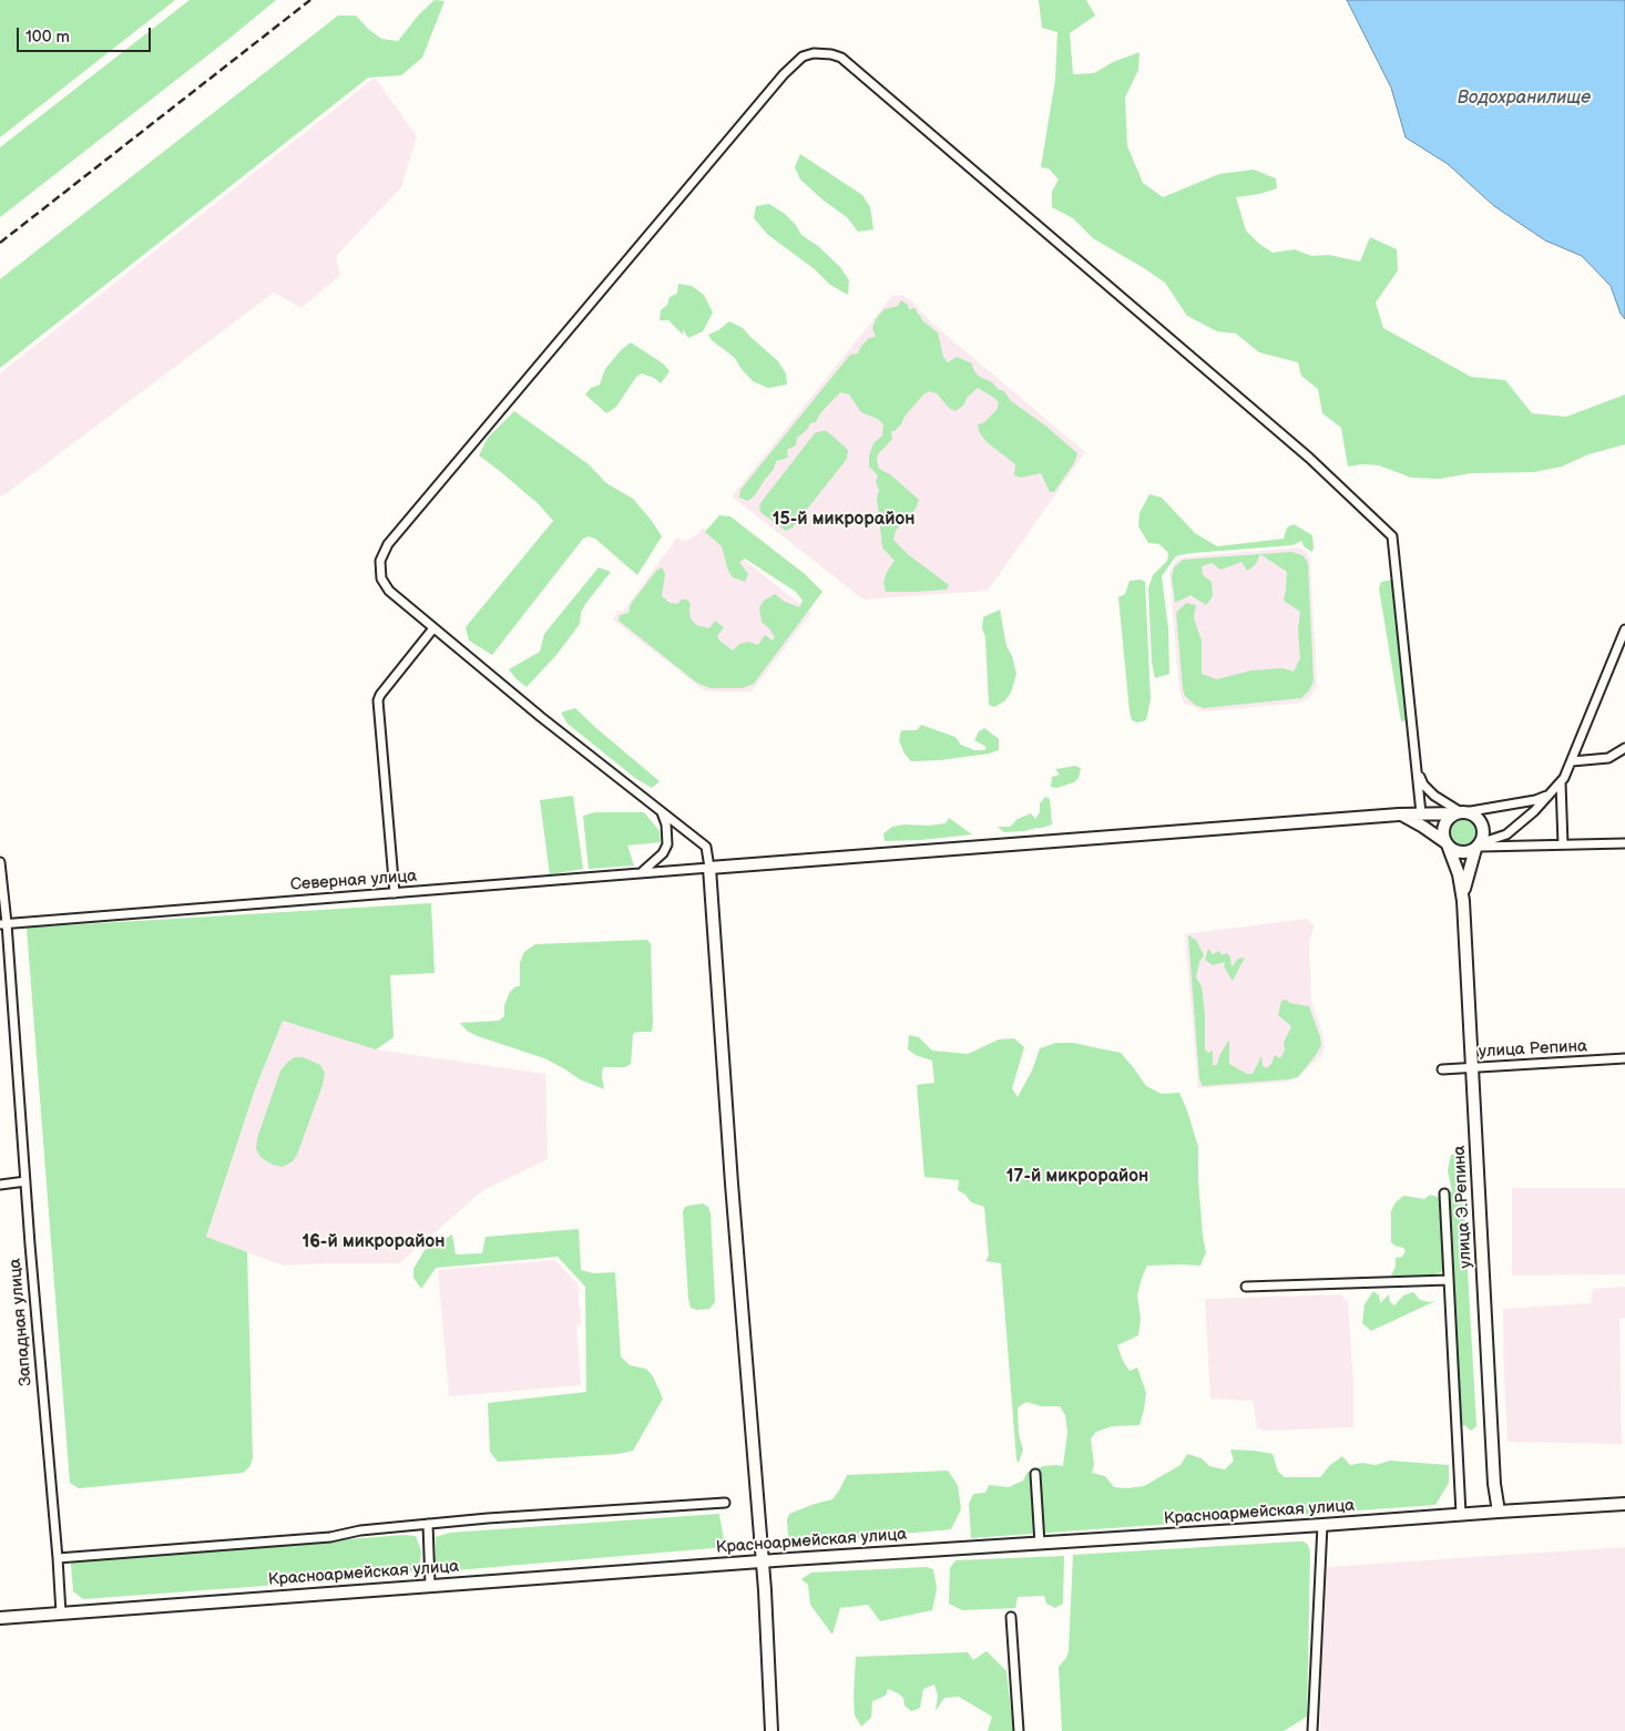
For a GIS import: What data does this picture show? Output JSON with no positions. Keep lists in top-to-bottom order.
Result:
{
  "streets": {
    "street": [
      "Северная улица",
      "улица Репина",
      "улица Э.Репина",
      "Западная улица",
      "Красноармейская улица"
    ]
  },
  "crossings": [
    ["Северная улица", "Западная улица"],
    ["улица Репина", "улица Э.Репина"],
    ["улица Э.Репина", "Красноармейская улица"],
    ["Западная улица", "Красноармейская улица"]
  ],
  "districts": ["15-й микрорайон", "17-й микрорайон", "16-й микрорайон"],
  "water": ["Водохранилище"],
  "scale_bar": "100 m"
}
